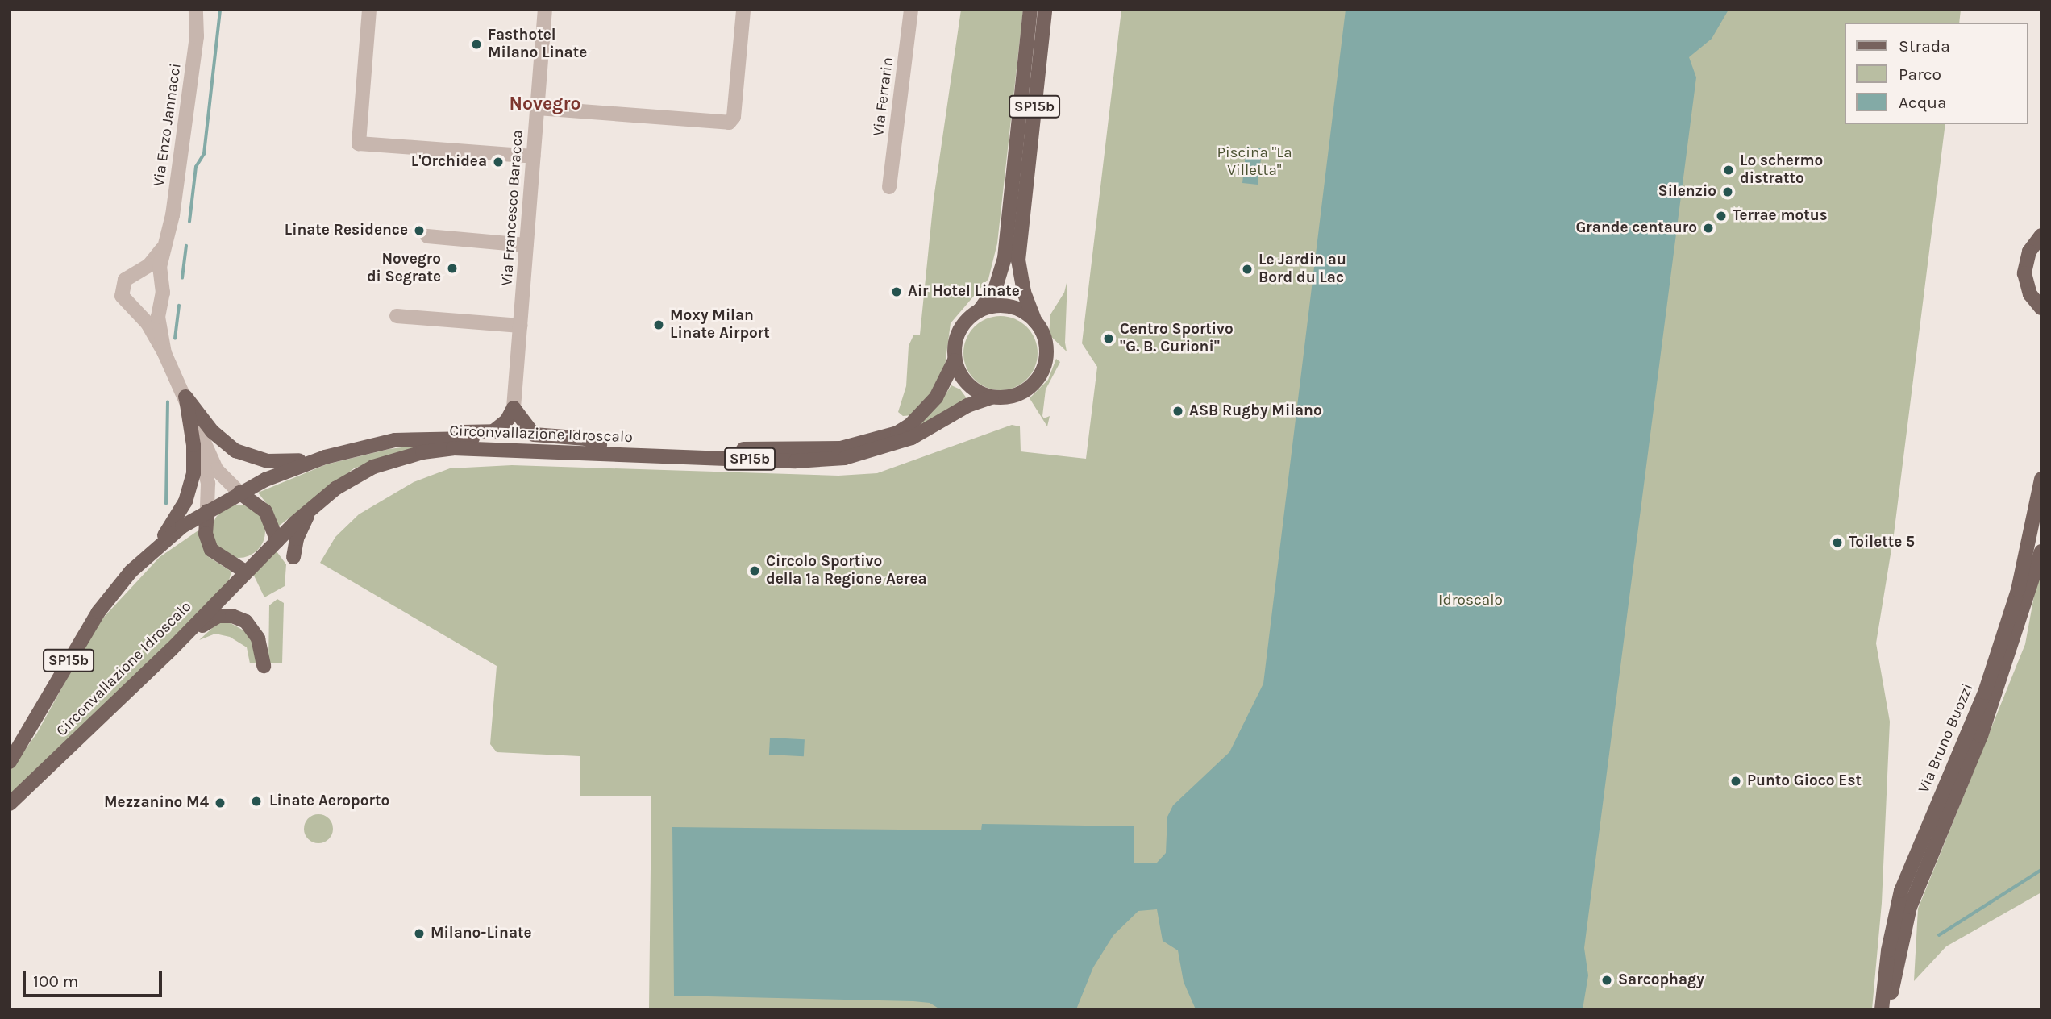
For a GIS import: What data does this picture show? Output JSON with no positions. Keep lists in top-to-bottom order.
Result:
{
  "streets": {
    "main road": ["SP15b", "Circonvallazione Idroscalo", "Via Bruno Buozzi"],
    "street": ["Via Ferrarin", "Via Enzo Jannacci", "Via Francesco Baracca"]
  },
  "crossings": [
    ["SP15b", "Circonvallazione Idroscalo"],
    ["Via Enzo Jannacci", "Circonvallazione Idroscalo"]
  ],
  "districts": ["Novegro"],
  "parks": ["Piscina \"La Villetta\"", "Idroscalo"],
  "places": [
    "Fasthotel Milano Linate",
    "L'Orchidea",
    "Lo schermo distratto",
    "Silenzio",
    "Terrae motus",
    "Grande centauro",
    "Linate Residence",
    "Novegro di Segrate",
    "Le Jardin au Bord du Lac",
    "Air Hotel Linate",
    "Moxy Milan Linate Airport",
    "Centro Sportivo \"G. B. Curioni\"",
    "ASB Rugby Milano",
    "Toilette 5",
    "Circolo Sportivo della 1ª Regione Aerea",
    "Punto Gioco Est",
    "Linate Aeroporto",
    "Mezzanino M4",
    "Milano-Linate",
    "Sarcophagy"
  ],
  "legend": ["Strada", "Parco", "Acqua"],
  "scale_bar": "100 m"
}
